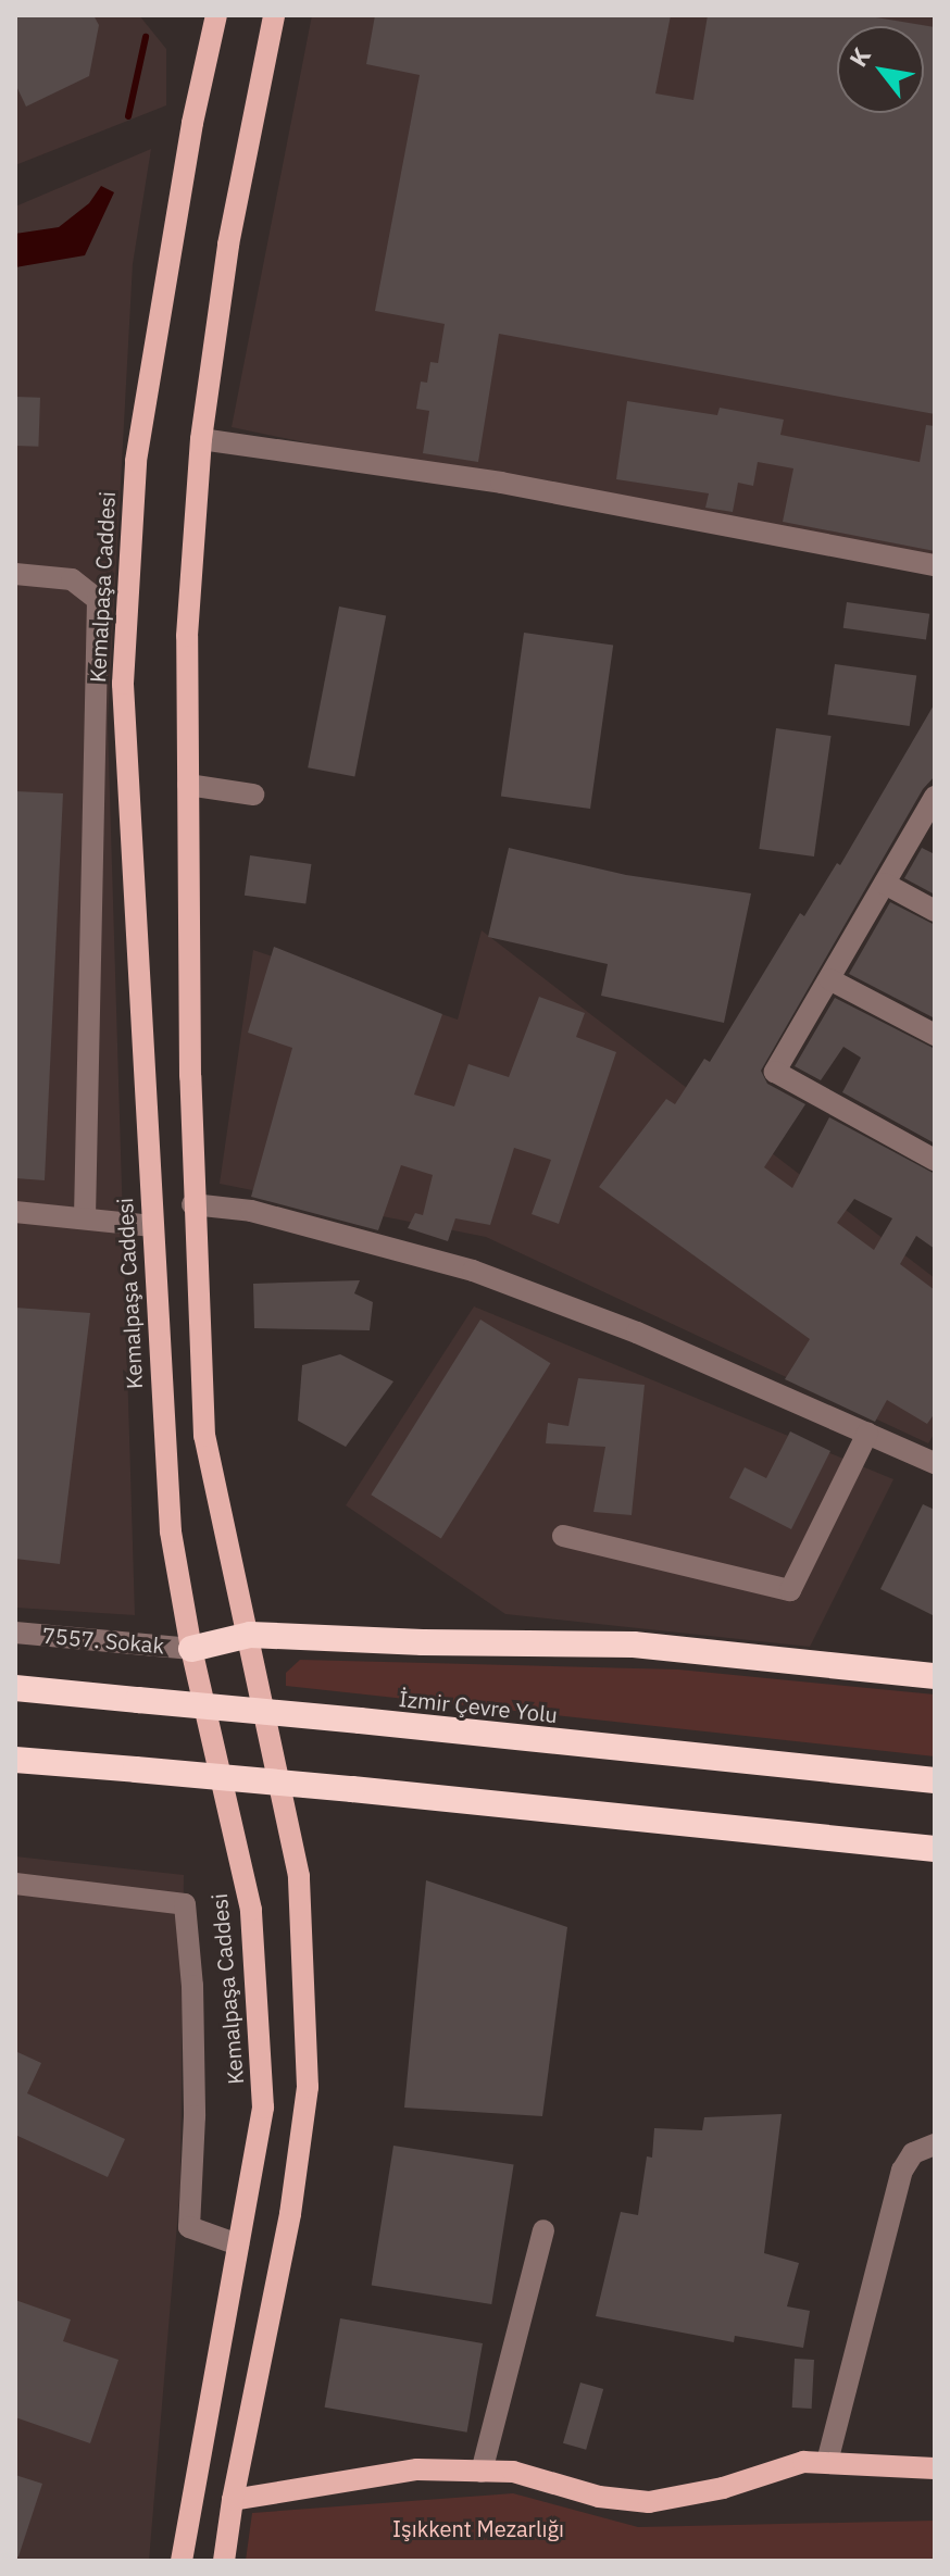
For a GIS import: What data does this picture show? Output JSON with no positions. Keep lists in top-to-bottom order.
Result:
{
  "streets": {
    "highway": ["İzmir Çevre Yolu"],
    "main road": ["Kemalpaşa Caddesi"],
    "street": ["7557. Sokak"]
  },
  "crossings": [
    ["Kemalpaşa Caddesi", "7557. Sokak"]
  ],
  "parks": ["Işıkkent Mezarlığı"],
  "north": "top left"
}
